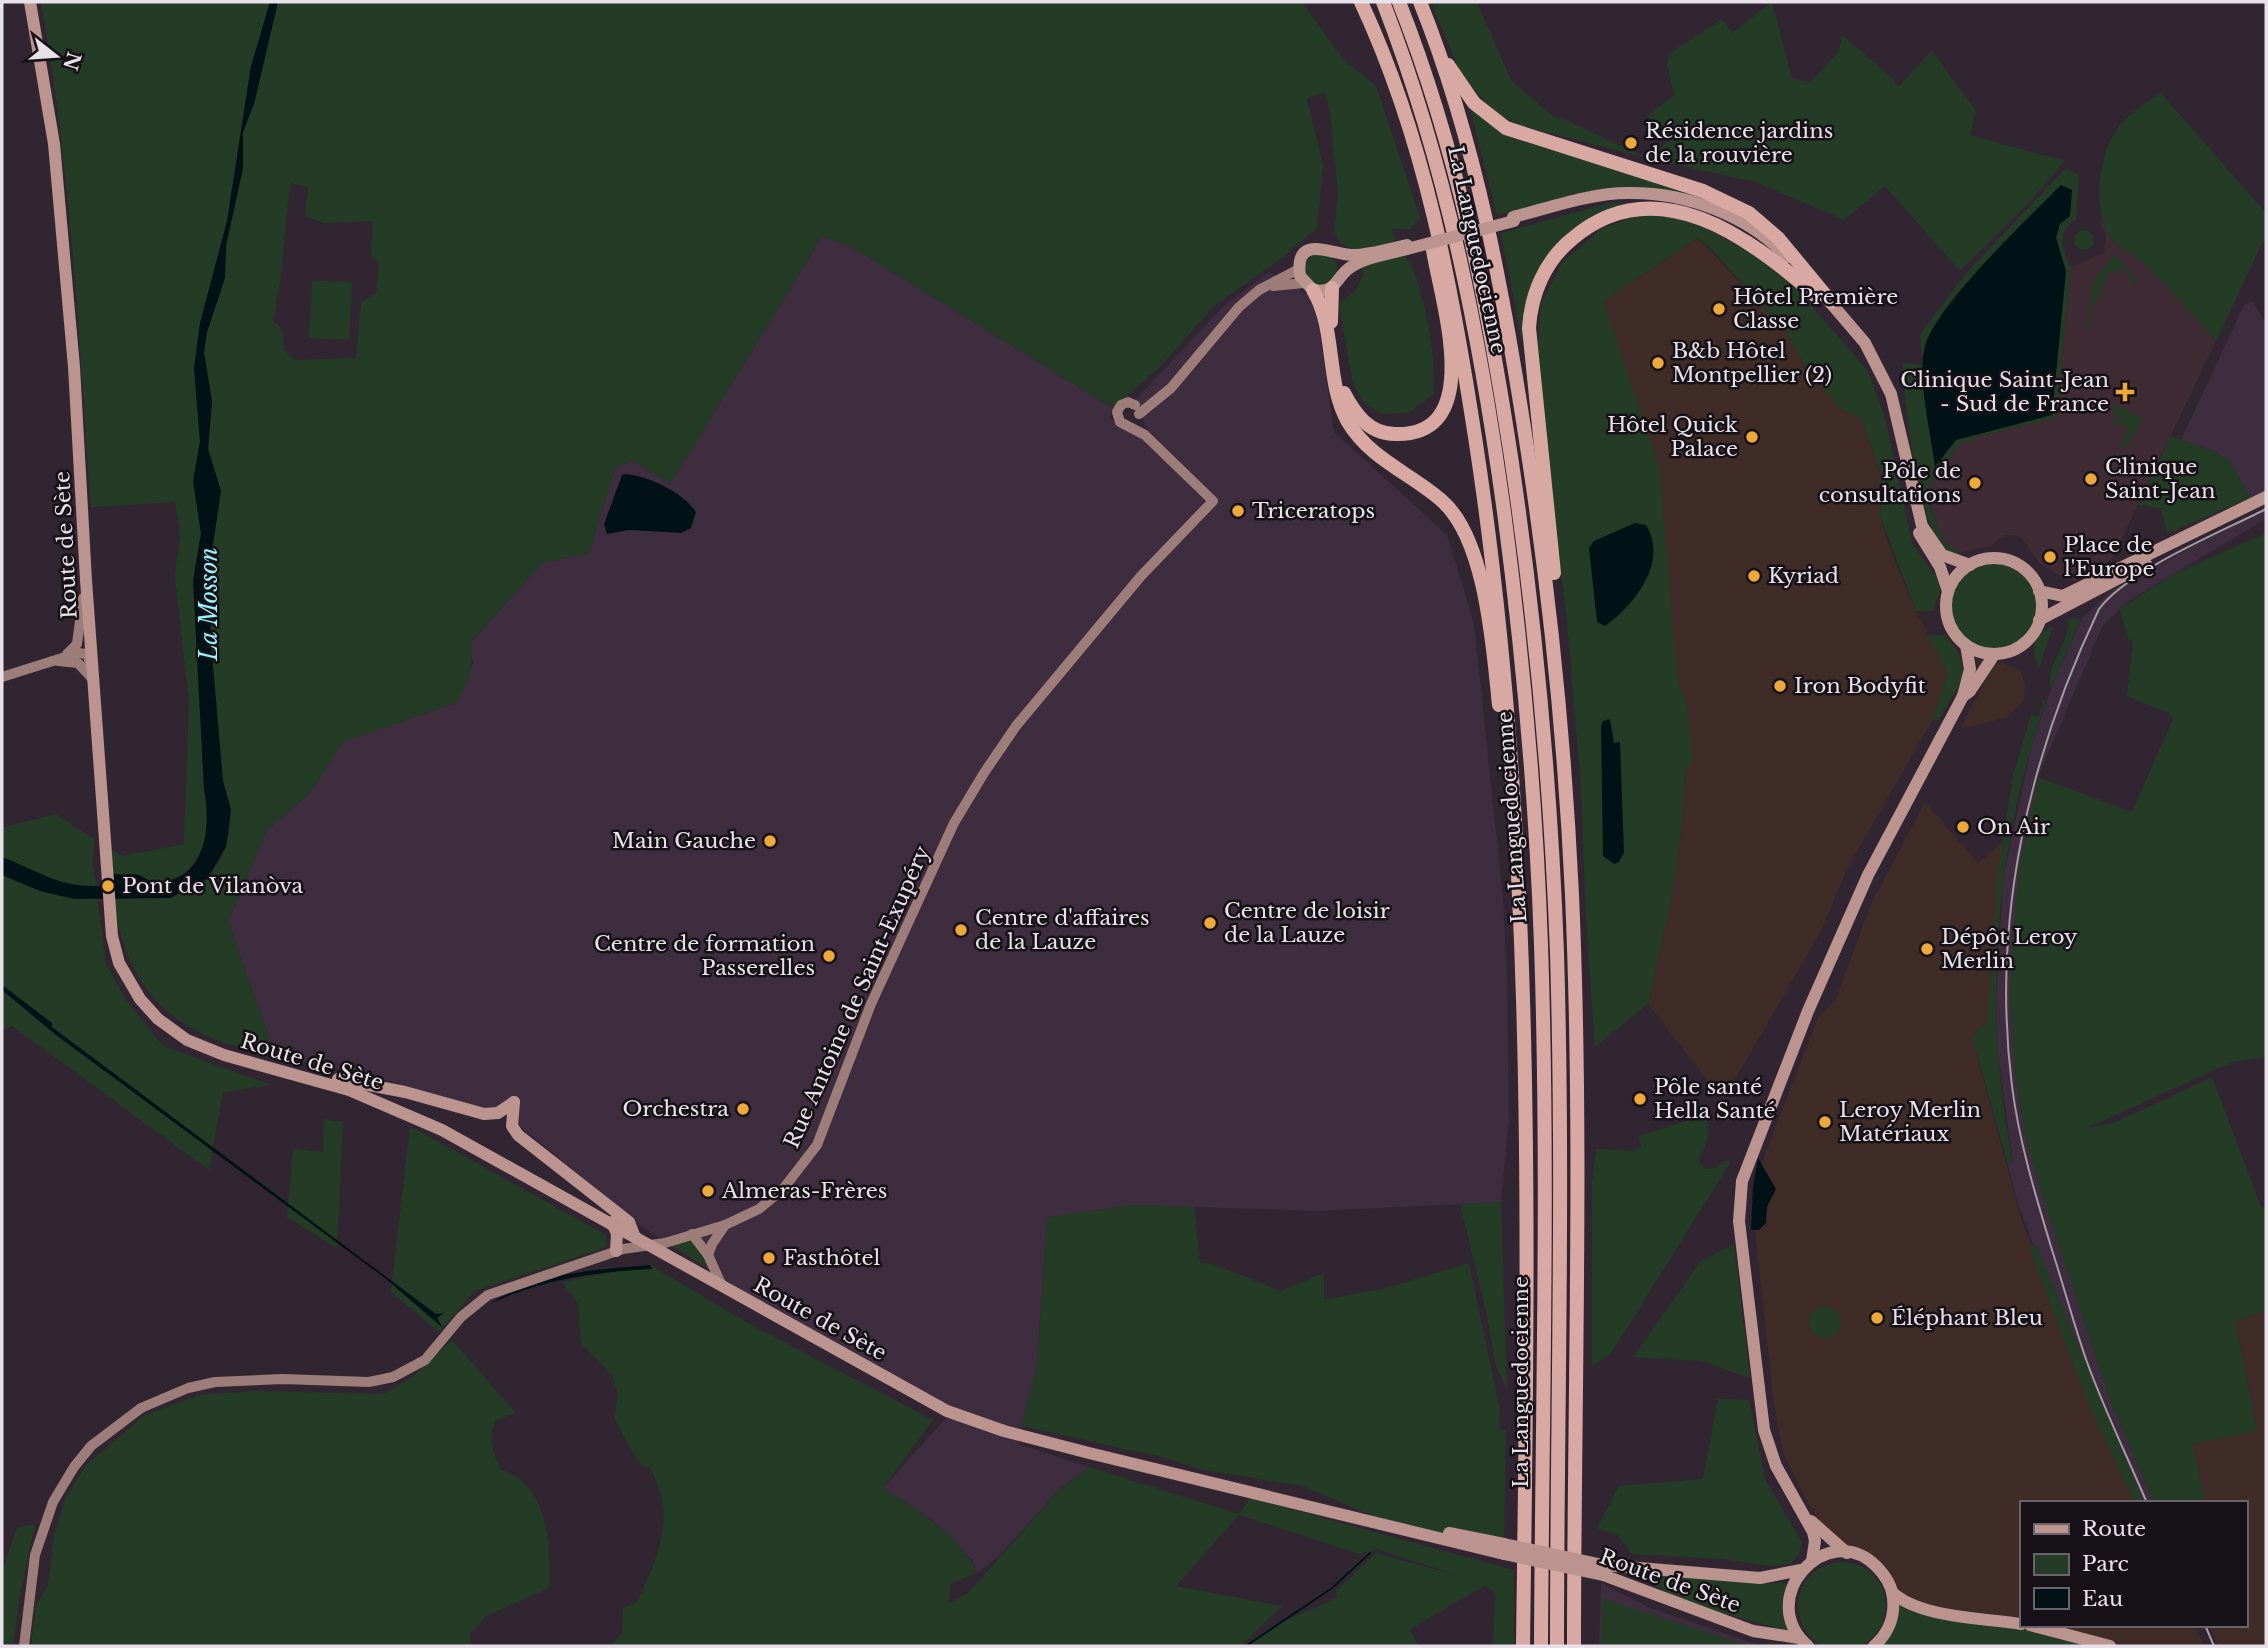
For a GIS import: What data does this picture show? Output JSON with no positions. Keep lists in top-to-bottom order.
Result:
{
  "streets": {
    "highway": ["La Languedocienne"],
    "main road": ["Route de Sète"],
    "street": ["Rue Antoine de Saint-Exupéry"]
  },
  "crossings": [
    ["Route de Sète", "Rue Antoine de Saint-Exupéry"]
  ],
  "water": ["La Mosson"],
  "places": {
    "other": [
      "Résidence jardins de la rouvière",
      "Hôtel Première Classe",
      "B&b Hôtel Montpellier (2)",
      "Hôtel Quick Palace",
      "Clinique Saint-Jean",
      "Pôle de consultations",
      "Triceratops",
      "Place de l'Europe",
      "Kyriad",
      "Iron Bodyfit",
      "On Air",
      "Main Gauche",
      "Pont de Vilanòva",
      "Centre de loisir de la Lauze",
      "Centre d'affaires de la Lauze",
      "Dépôt Leroy Merlin",
      "Centre de formation Passerelles",
      "Pôle santé Hella Santé",
      "Orchestra",
      "Leroy Merlin Matériaux",
      "Almeras-Frères",
      "Fasthôtel",
      "Éléphant Bleu"
    ],
    "health": ["Clinique Saint-Jean - Sud de France"]
  },
  "legend": ["Route", "Parc", "Eau"],
  "north": "right"
}
